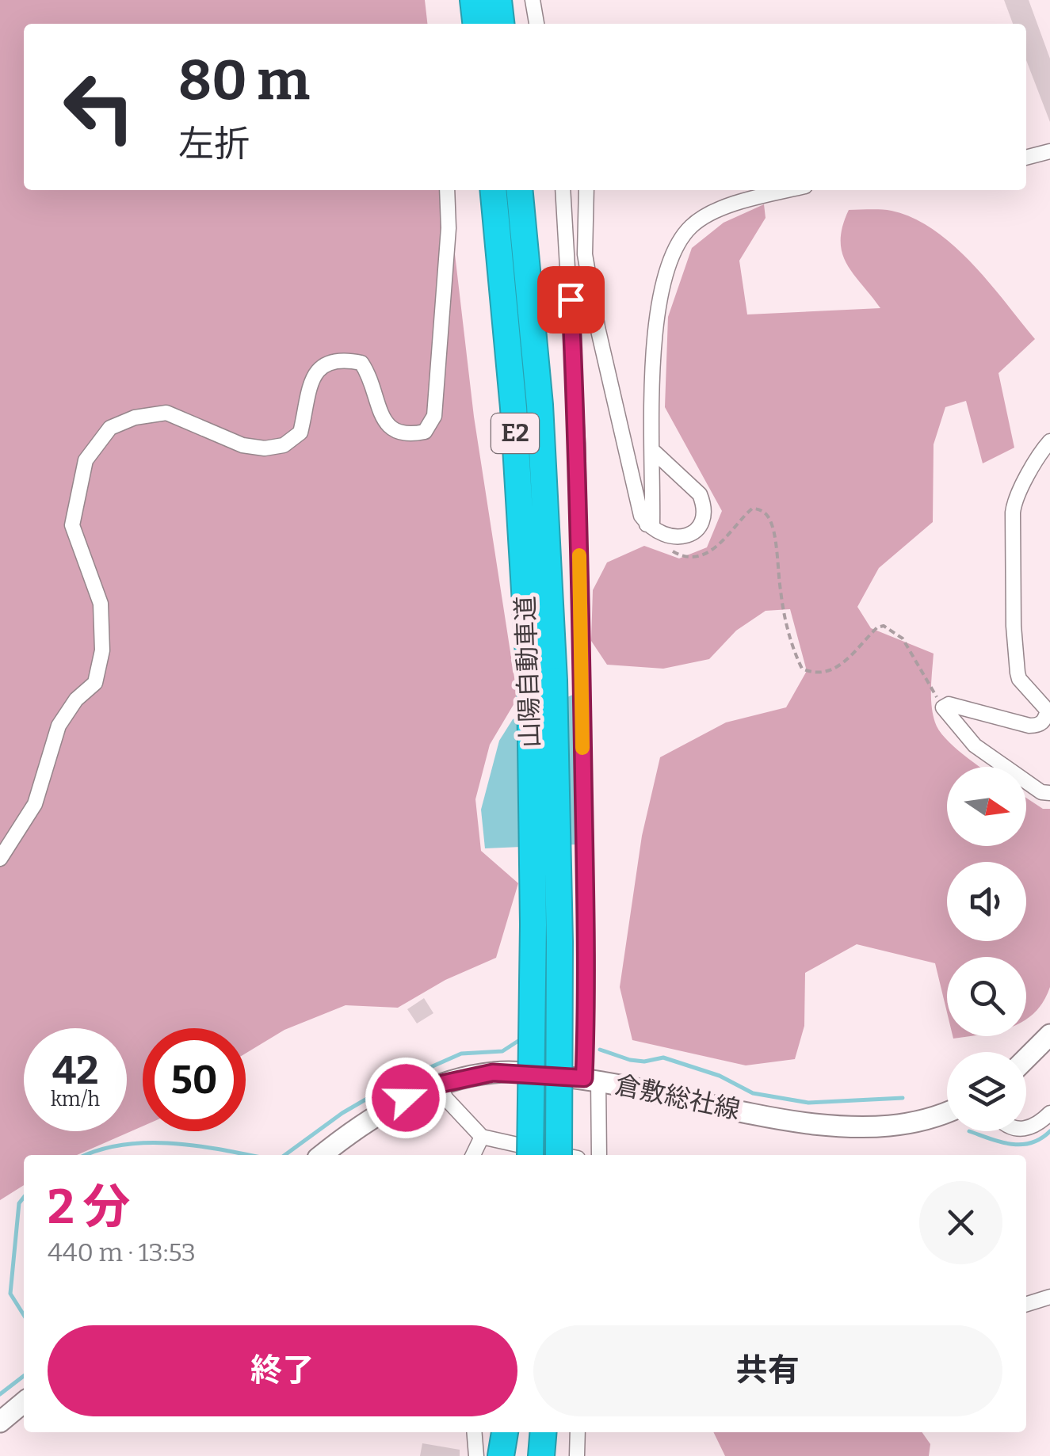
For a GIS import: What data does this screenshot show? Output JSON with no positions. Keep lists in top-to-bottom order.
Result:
{
  "streets": {
    "highway": ["E2", "山陽自動車道"],
    "main road": ["倉敷総社線"]
  },
  "north": "right",
  "page": {
    "turn": ["80 m", "左折"],
    "speed": "42 km/h",
    "limit": "50",
    "heading": ["2 分", "440 m · 13:53"],
    "buttons": ["終了", "共有"]
  }
}
